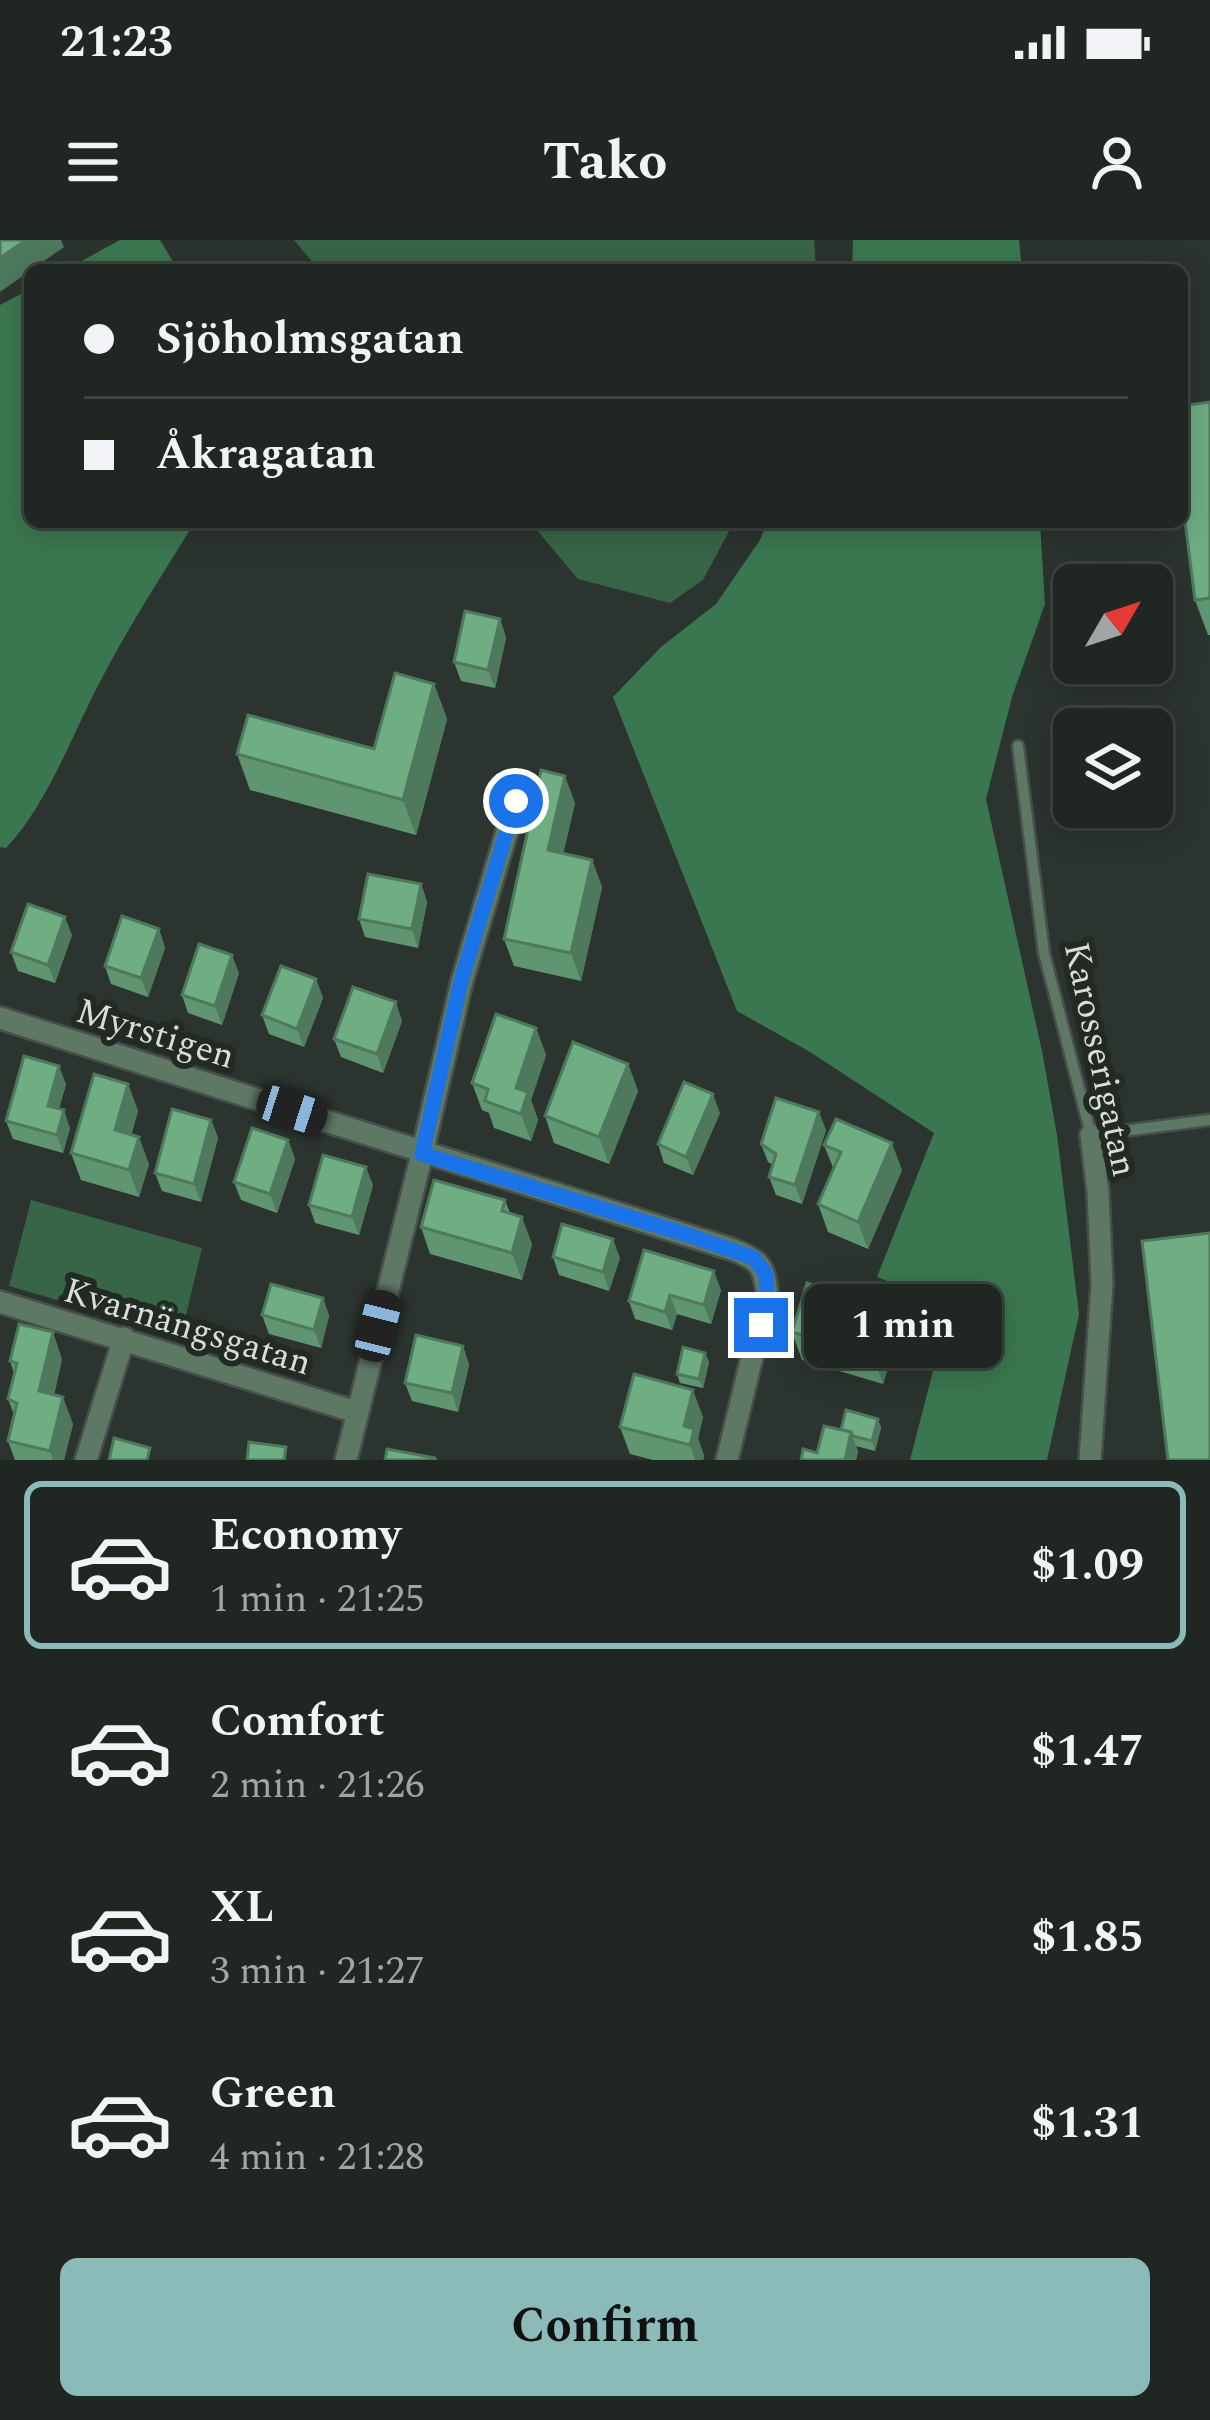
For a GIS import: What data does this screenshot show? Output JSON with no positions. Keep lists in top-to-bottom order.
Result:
{
  "streets": {
    "street": ["Myrstigen", "Karosserigatan", "Kvarnängsgatan"]
  },
  "north": "top right",
  "page": {
    "status": "21:23",
    "header": "Tako",
    "banner": ["Sjöholmsgatan", "Åkragatan"],
    "bubble": "1 min",
    "list": [
      {
        "name": "Economy",
        "note": "1 min · 21:25",
        "value": "$1.09"
      },
      {
        "name": "Comfort",
        "note": "2 min · 21:26",
        "value": "$1.47"
      },
      {
        "name": "XL",
        "note": "3 min · 21:27",
        "value": "$1.85"
      },
      {
        "name": "Green",
        "note": "4 min · 21:28",
        "value": "$1.31"
      }
    ],
    "buttons": "Confirm"
  }
}
